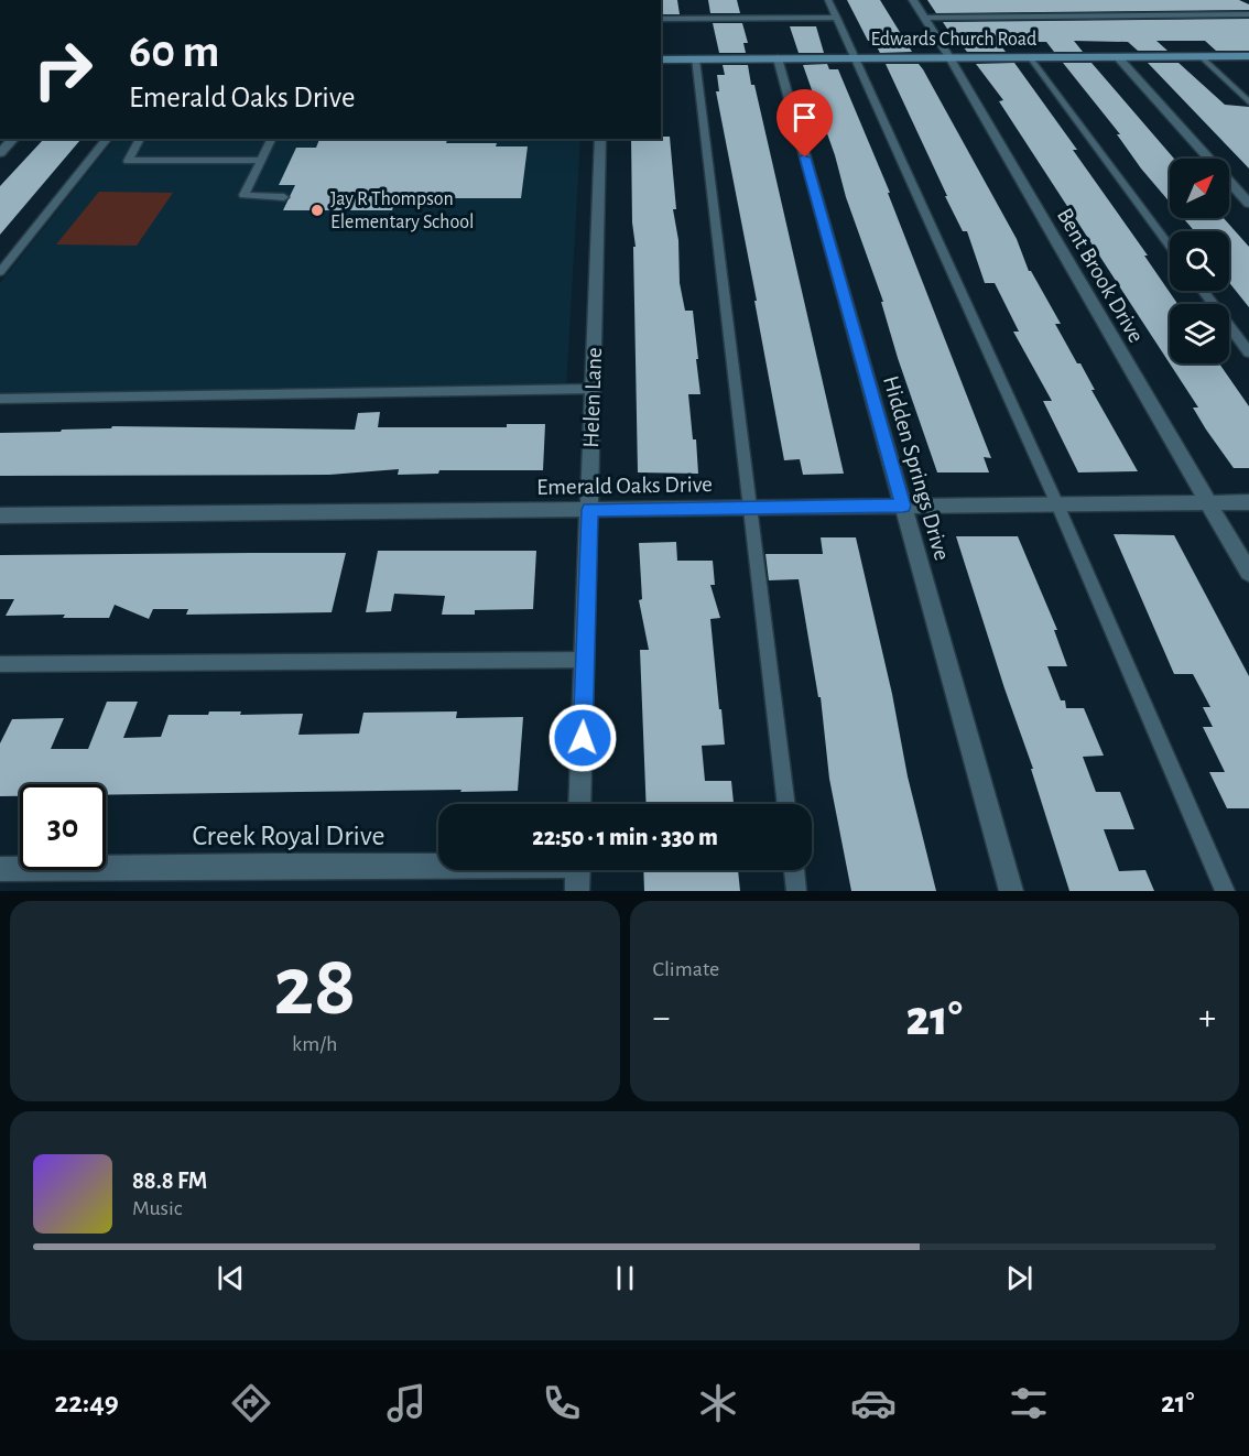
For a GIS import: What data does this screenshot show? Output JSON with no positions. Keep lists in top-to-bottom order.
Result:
{
  "streets": {
    "street": [
      "Edwards Church Road",
      "Bent Brook Drive",
      "Helen Lane",
      "Hidden Springs Drive",
      "Emerald Oaks Drive",
      "Creek Royal Drive"
    ]
  },
  "crossings": [
    ["Edwards Church Road", "Bent Brook Drive"],
    ["Edwards Church Road", "Hidden Springs Drive"],
    ["Bent Brook Drive", "Emerald Oaks Drive"],
    ["Helen Lane", "Emerald Oaks Drive"],
    ["Hidden Springs Drive", "Emerald Oaks Drive"]
  ],
  "places": ["Jay R Thompson Elementary School"],
  "north": "top right",
  "page": {
    "turn": ["60 m", "Emerald Oaks Drive"],
    "limit": "30",
    "trip": "22:50 · 1 min · 330 m",
    "tile": [
      ["28", "km/h"],
      "Climate"
    ],
    "heat": ["−", "21°", "+"],
    "song": ["88.8 FM", "Music"],
    "tabs": ["22:49", "21°"]
  }
}
